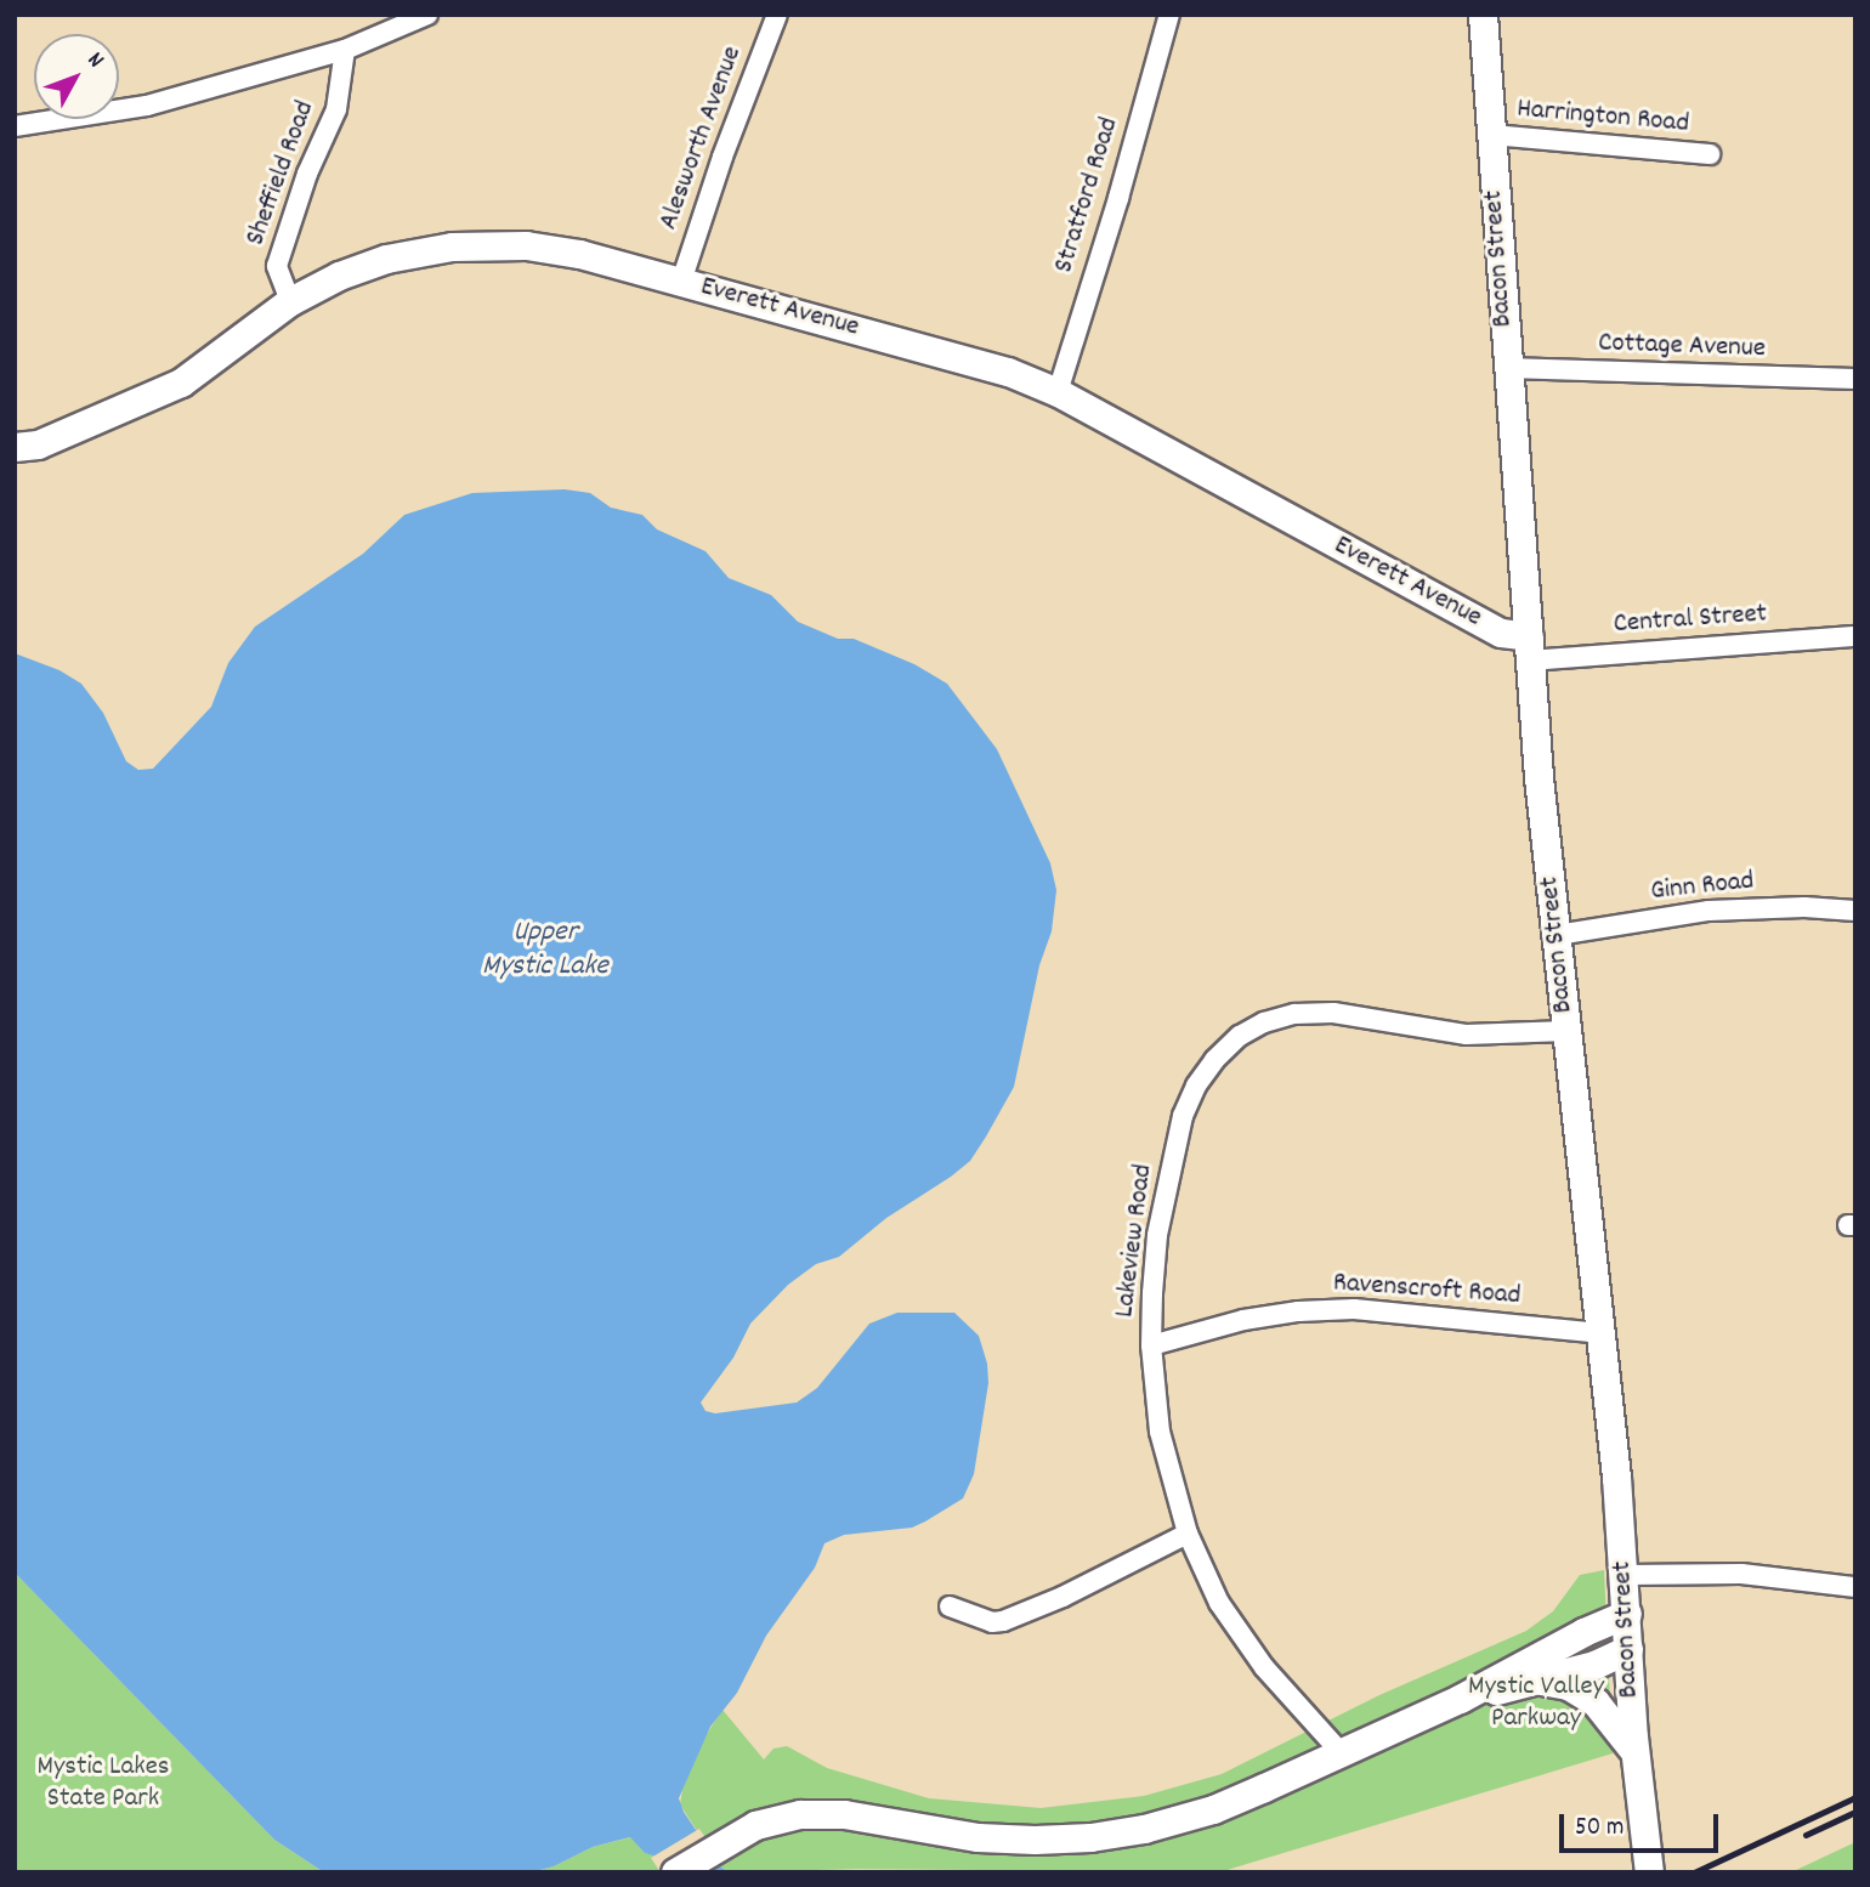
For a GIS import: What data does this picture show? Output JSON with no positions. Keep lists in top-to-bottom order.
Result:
{
  "streets": {
    "street": [
      "Harrington Road",
      "Alesworth Avenue",
      "Sheffield Road",
      "Stratford Road",
      "Bacon Street",
      "Everett Avenue",
      "Cottage Avenue",
      "Central Street",
      "Ginn Road",
      "Lakeview Road",
      "Ravenscroft Road"
    ]
  },
  "crossings": [
    ["Harrington Road", "Bacon Street"],
    ["Alesworth Avenue", "Everett Avenue"],
    ["Sheffield Road", "Everett Avenue"],
    ["Stratford Road", "Everett Avenue"],
    ["Bacon Street", "Everett Avenue"],
    ["Bacon Street", "Cottage Avenue"],
    ["Bacon Street", "Central Street"],
    ["Bacon Street", "Ginn Road"],
    ["Bacon Street", "Lakeview Road"],
    ["Bacon Street", "Ravenscroft Road"],
    ["Everett Avenue", "Central Street"],
    ["Lakeview Road", "Ravenscroft Road"]
  ],
  "water": ["Upper Mystic Lake"],
  "parks": ["Mystic Valley Parkway", "Mystic Lakes State Park"],
  "scale_bar": "50 m",
  "north": "top right"
}
